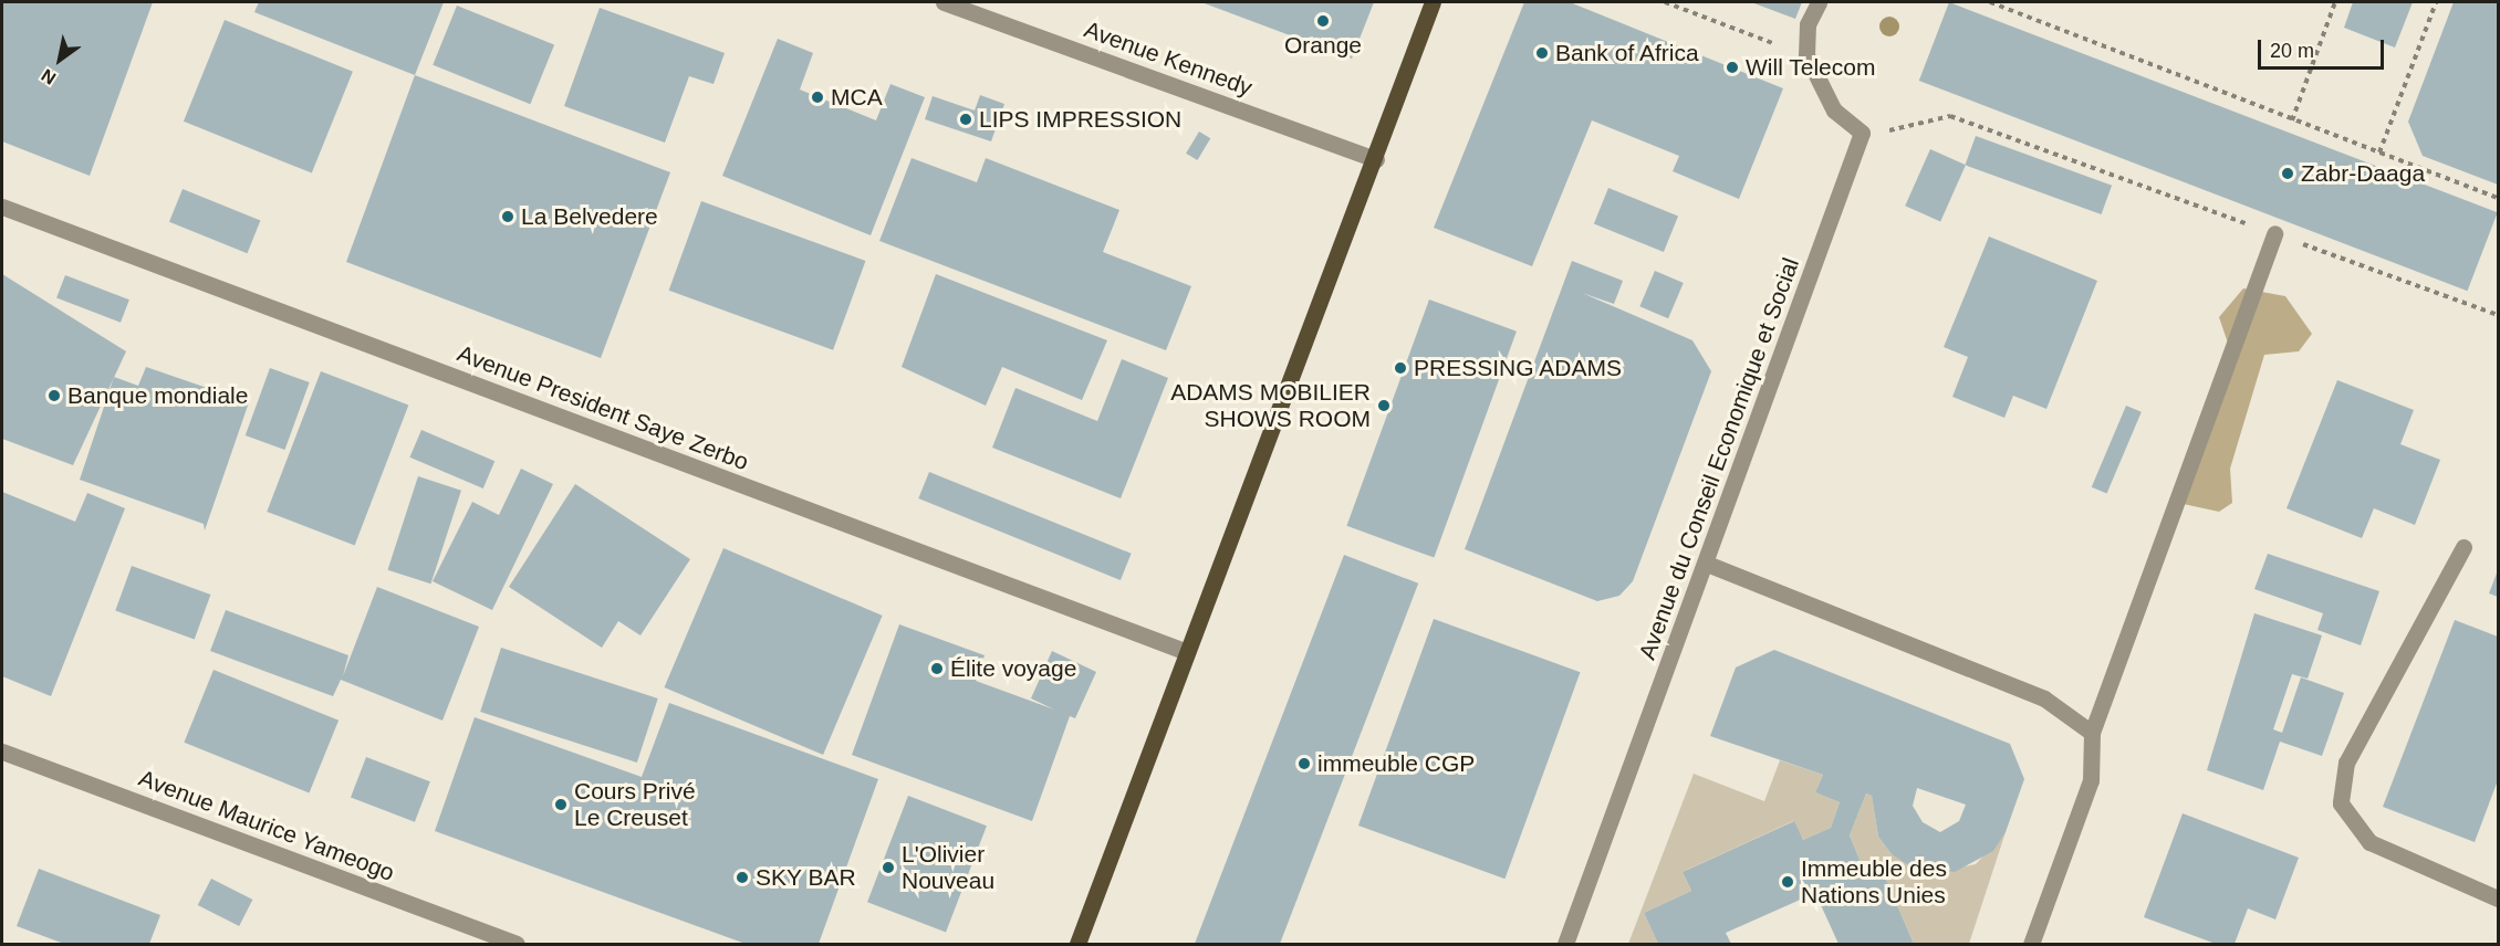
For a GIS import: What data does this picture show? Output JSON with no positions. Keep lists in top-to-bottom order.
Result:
{
  "streets": {
    "street": [
      "Avenue Kennedy",
      "Avenue President Saye Zerbo",
      "Avenue du Conseil Economique et Social",
      "Avenue Maurice Yameogo"
    ]
  },
  "places": [
    "Orange",
    "Bank of Africa",
    "Will Telecom",
    "MCA",
    "LIPS IMPRESSION",
    "Zabr-Daaga",
    "La Belvedere",
    "PRESSING ADAMS",
    "Banque mondiale",
    "ADAMS MOBILIER SHOWS ROOM",
    "Élite voyage",
    "immeuble CGP",
    "Cours Privé Le Creuset",
    "L'Olivier Nouveau",
    "SKY BAR",
    "Immeuble des Nations Unies"
  ],
  "scale_bar": "20 m",
  "north": "bottom left"
}
